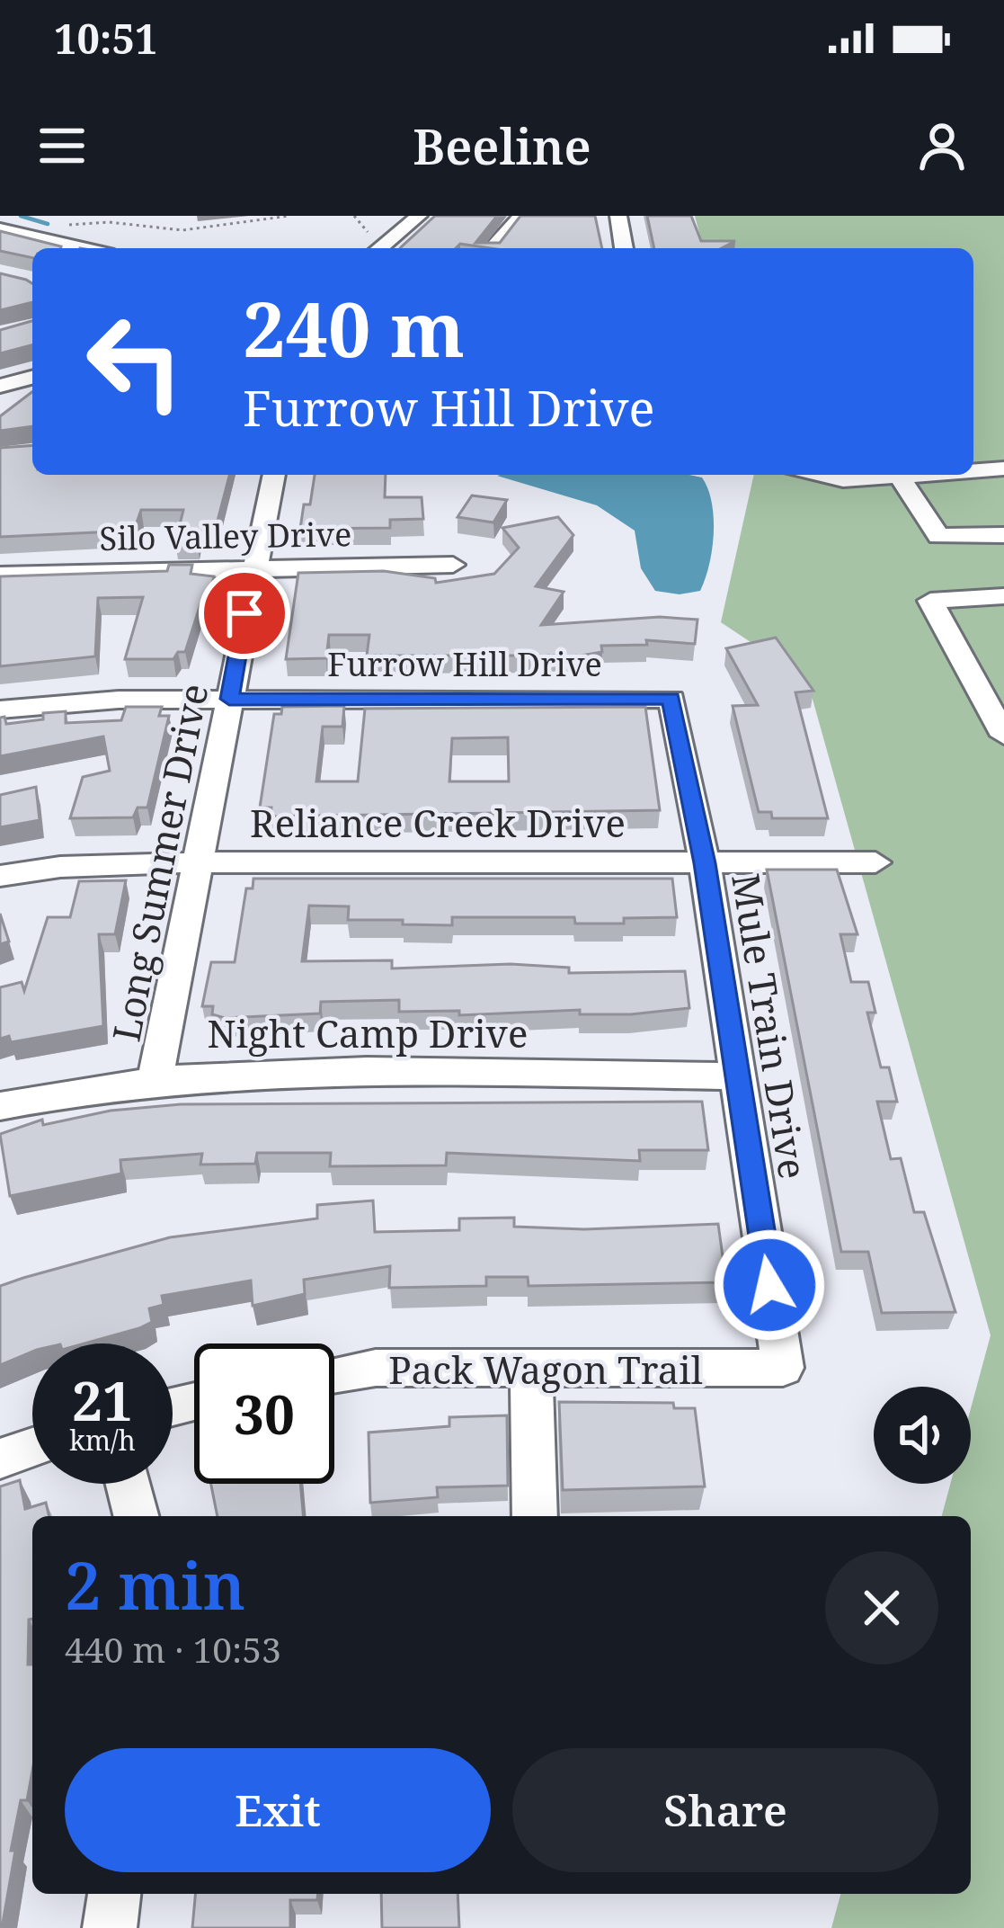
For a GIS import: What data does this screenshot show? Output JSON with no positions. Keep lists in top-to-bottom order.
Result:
{
  "streets": {
    "street": [
      "Silo Valley Drive",
      "Furrow Hill Drive",
      "Reliance Creek Drive",
      "Long Summer Drive",
      "Mule Train Drive",
      "Night Camp Drive",
      "Pack Wagon Trail"
    ]
  },
  "crossings": [
    ["Silo Valley Drive", "Long Summer Drive"],
    ["Furrow Hill Drive", "Long Summer Drive"],
    ["Furrow Hill Drive", "Mule Train Drive"],
    ["Reliance Creek Drive", "Long Summer Drive"],
    ["Reliance Creek Drive", "Mule Train Drive"],
    ["Long Summer Drive", "Night Camp Drive"],
    ["Mule Train Drive", "Night Camp Drive"],
    ["Mule Train Drive", "Pack Wagon Trail"]
  ],
  "page": {
    "status": "10:51",
    "header": "Beeline",
    "turn": ["240 m", "Furrow Hill Drive"],
    "speed": "21 km/h",
    "limit": "30",
    "heading": ["2 min", "440 m · 10:53"],
    "buttons": ["Exit", "Share"]
  }
}
